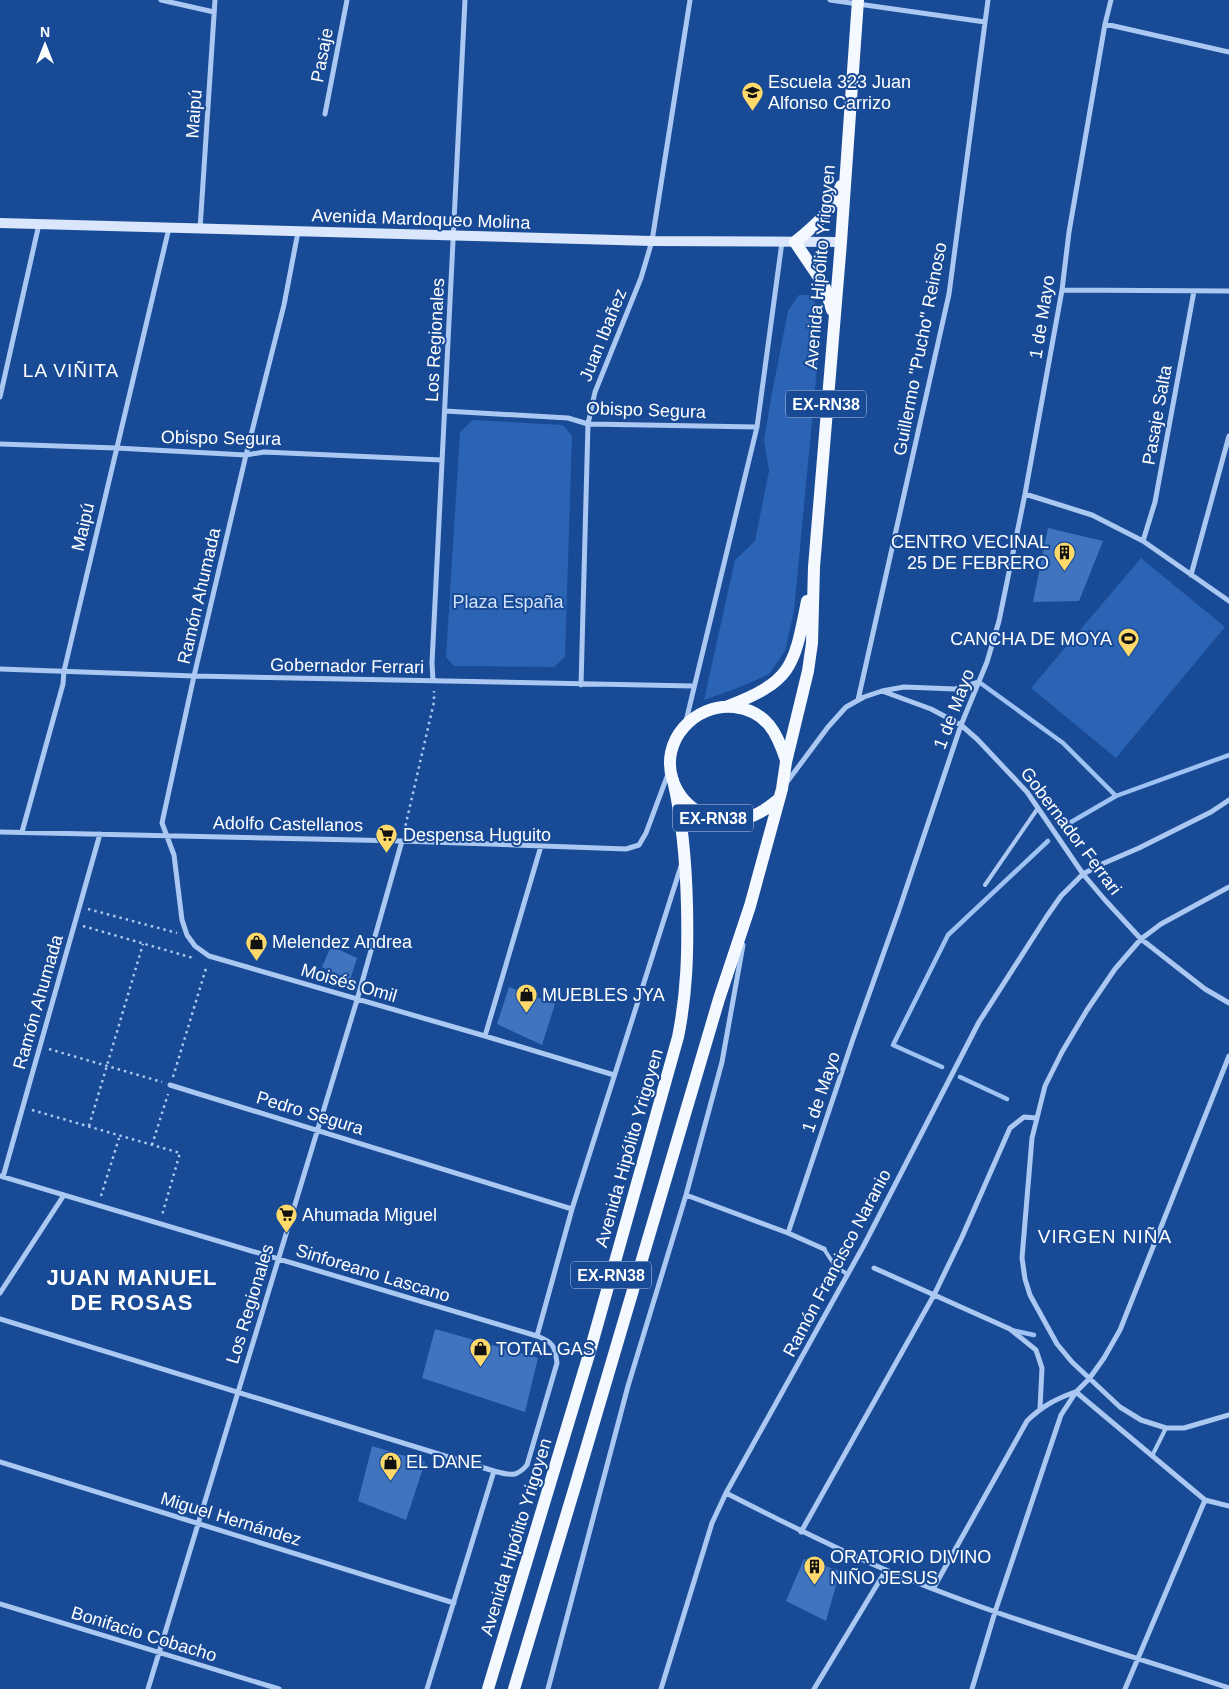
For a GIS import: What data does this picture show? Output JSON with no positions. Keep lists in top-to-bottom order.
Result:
{
  "streets": {
    "main road": ["Avenida Hipólito Yrigoyen", "EX-RN38"],
    "street": [
      "Pasaje",
      "Maipú",
      "Avenida Mardoqueo Molina",
      "1 de Mayo",
      "Juan Ibañez",
      "Los Regionales",
      "Guillermo \"Pucho\" Reinoso",
      "Obispo Segura",
      "Pasaje Salta",
      "Ramón Ahumada",
      "Gobernador Ferrari",
      "Adolfo Castellanos",
      "Moisés Omil",
      "Pedro Segura",
      "Ramón Francisco Naranio",
      "Sinforeano Lascano",
      "Miguel Hernández",
      "Bonifacio Cobacho"
    ]
  },
  "crossings": [
    ["Maipú", "Avenida Mardoqueo Molina"],
    ["Maipú", "Obispo Segura"],
    ["Maipú", "Gobernador Ferrari"],
    ["Maipú", "Adolfo Castellanos"],
    ["Avenida Mardoqueo Molina", "Avenida Hipólito Yrigoyen"],
    ["Avenida Mardoqueo Molina", "Juan Ibañez"],
    ["Avenida Mardoqueo Molina", "Los Regionales"],
    ["Avenida Mardoqueo Molina", "Ramón Ahumada"],
    ["Avenida Hipólito Yrigoyen", "EX-RN38"],
    ["Avenida Hipólito Yrigoyen", "Adolfo Castellanos"],
    ["1 de Mayo", "Gobernador Ferrari"],
    ["Juan Ibañez", "Obispo Segura"],
    ["Juan Ibañez", "Gobernador Ferrari"],
    ["Los Regionales", "Obispo Segura"],
    ["Los Regionales", "Gobernador Ferrari"],
    ["Los Regionales", "Adolfo Castellanos"],
    ["Los Regionales", "Moisés Omil"],
    ["Los Regionales", "Pedro Segura"],
    ["Los Regionales", "Sinforeano Lascano"],
    ["Los Regionales", "Miguel Hernández"],
    ["Los Regionales", "Bonifacio Cobacho"],
    ["EX-RN38", "Adolfo Castellanos"],
    ["Obispo Segura", "Ramón Ahumada"],
    ["Ramón Ahumada", "Gobernador Ferrari"],
    ["Ramón Ahumada", "Adolfo Castellanos"],
    ["Ramón Ahumada", "Sinforeano Lascano"],
    ["Gobernador Ferrari", "Ramón Francisco Naranio"]
  ],
  "districts": ["LA VIÑITA", "VIRGEN NIÑA", "JUAN MANUEL DE ROSAS"],
  "parks": ["Plaza España"],
  "places": {
    "school or university": ["Escuela 323 Juan Alfonso Carrizo"],
    "building": ["CENTRO VECINAL 25 DE FEBRERO", "ORATORIO DIVINO NIÑO JESUS"],
    "sports": ["CANCHA DE MOYA"],
    "supermarket": ["Despensa Huguito", "Ahumada Miguel"],
    "shop": [
      "Melendez Andrea",
      "MUEBLES JYA",
      "TOTAL GAS",
      "EL DANE"
    ]
  },
  "north": "top"
}
